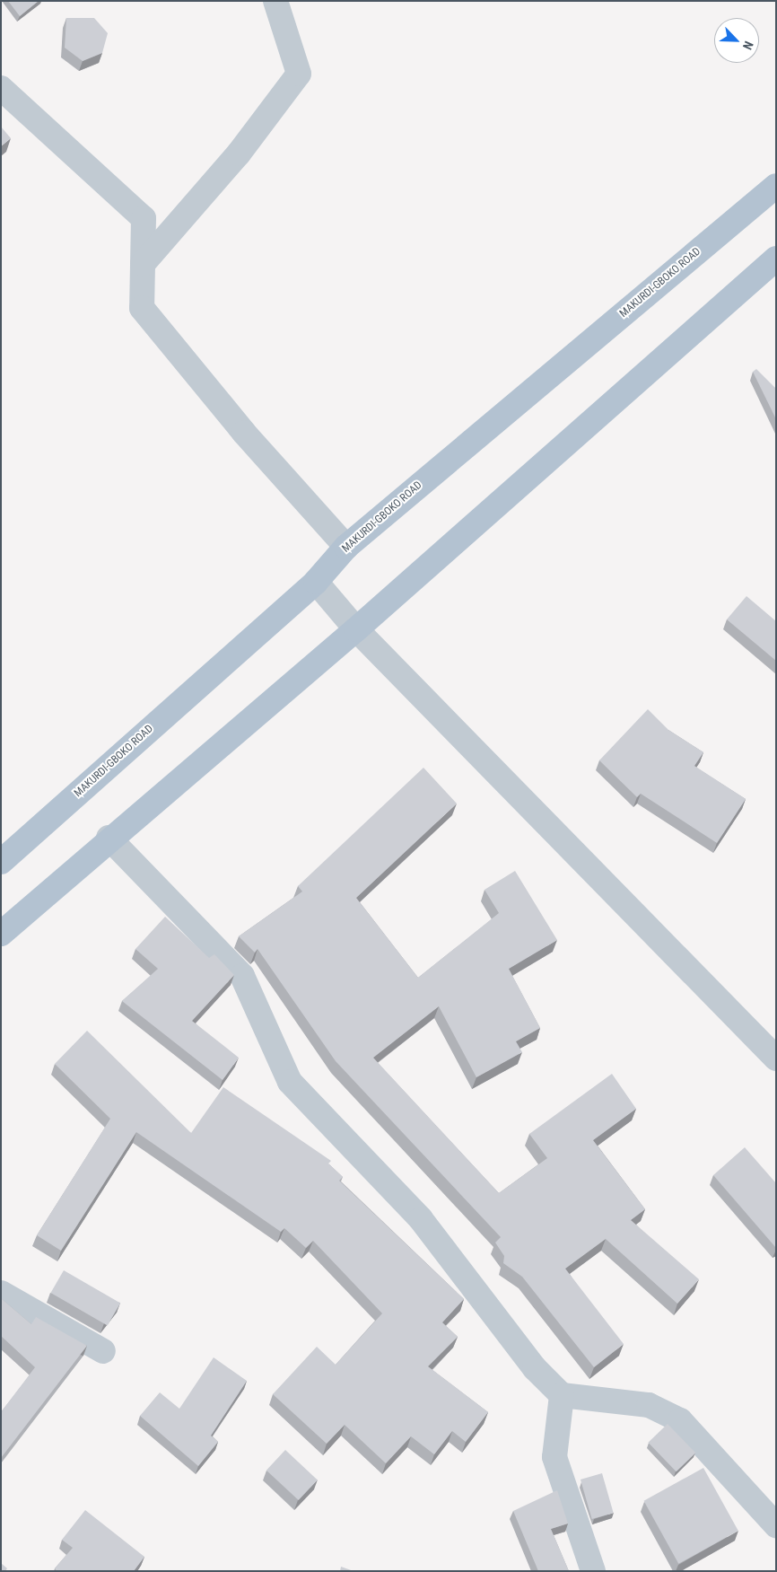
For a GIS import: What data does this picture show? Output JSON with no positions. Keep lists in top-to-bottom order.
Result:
{
  "streets": {
    "main road": ["MAKURDI-GBOKO ROAD"]
  },
  "north": "bottom right"
}
